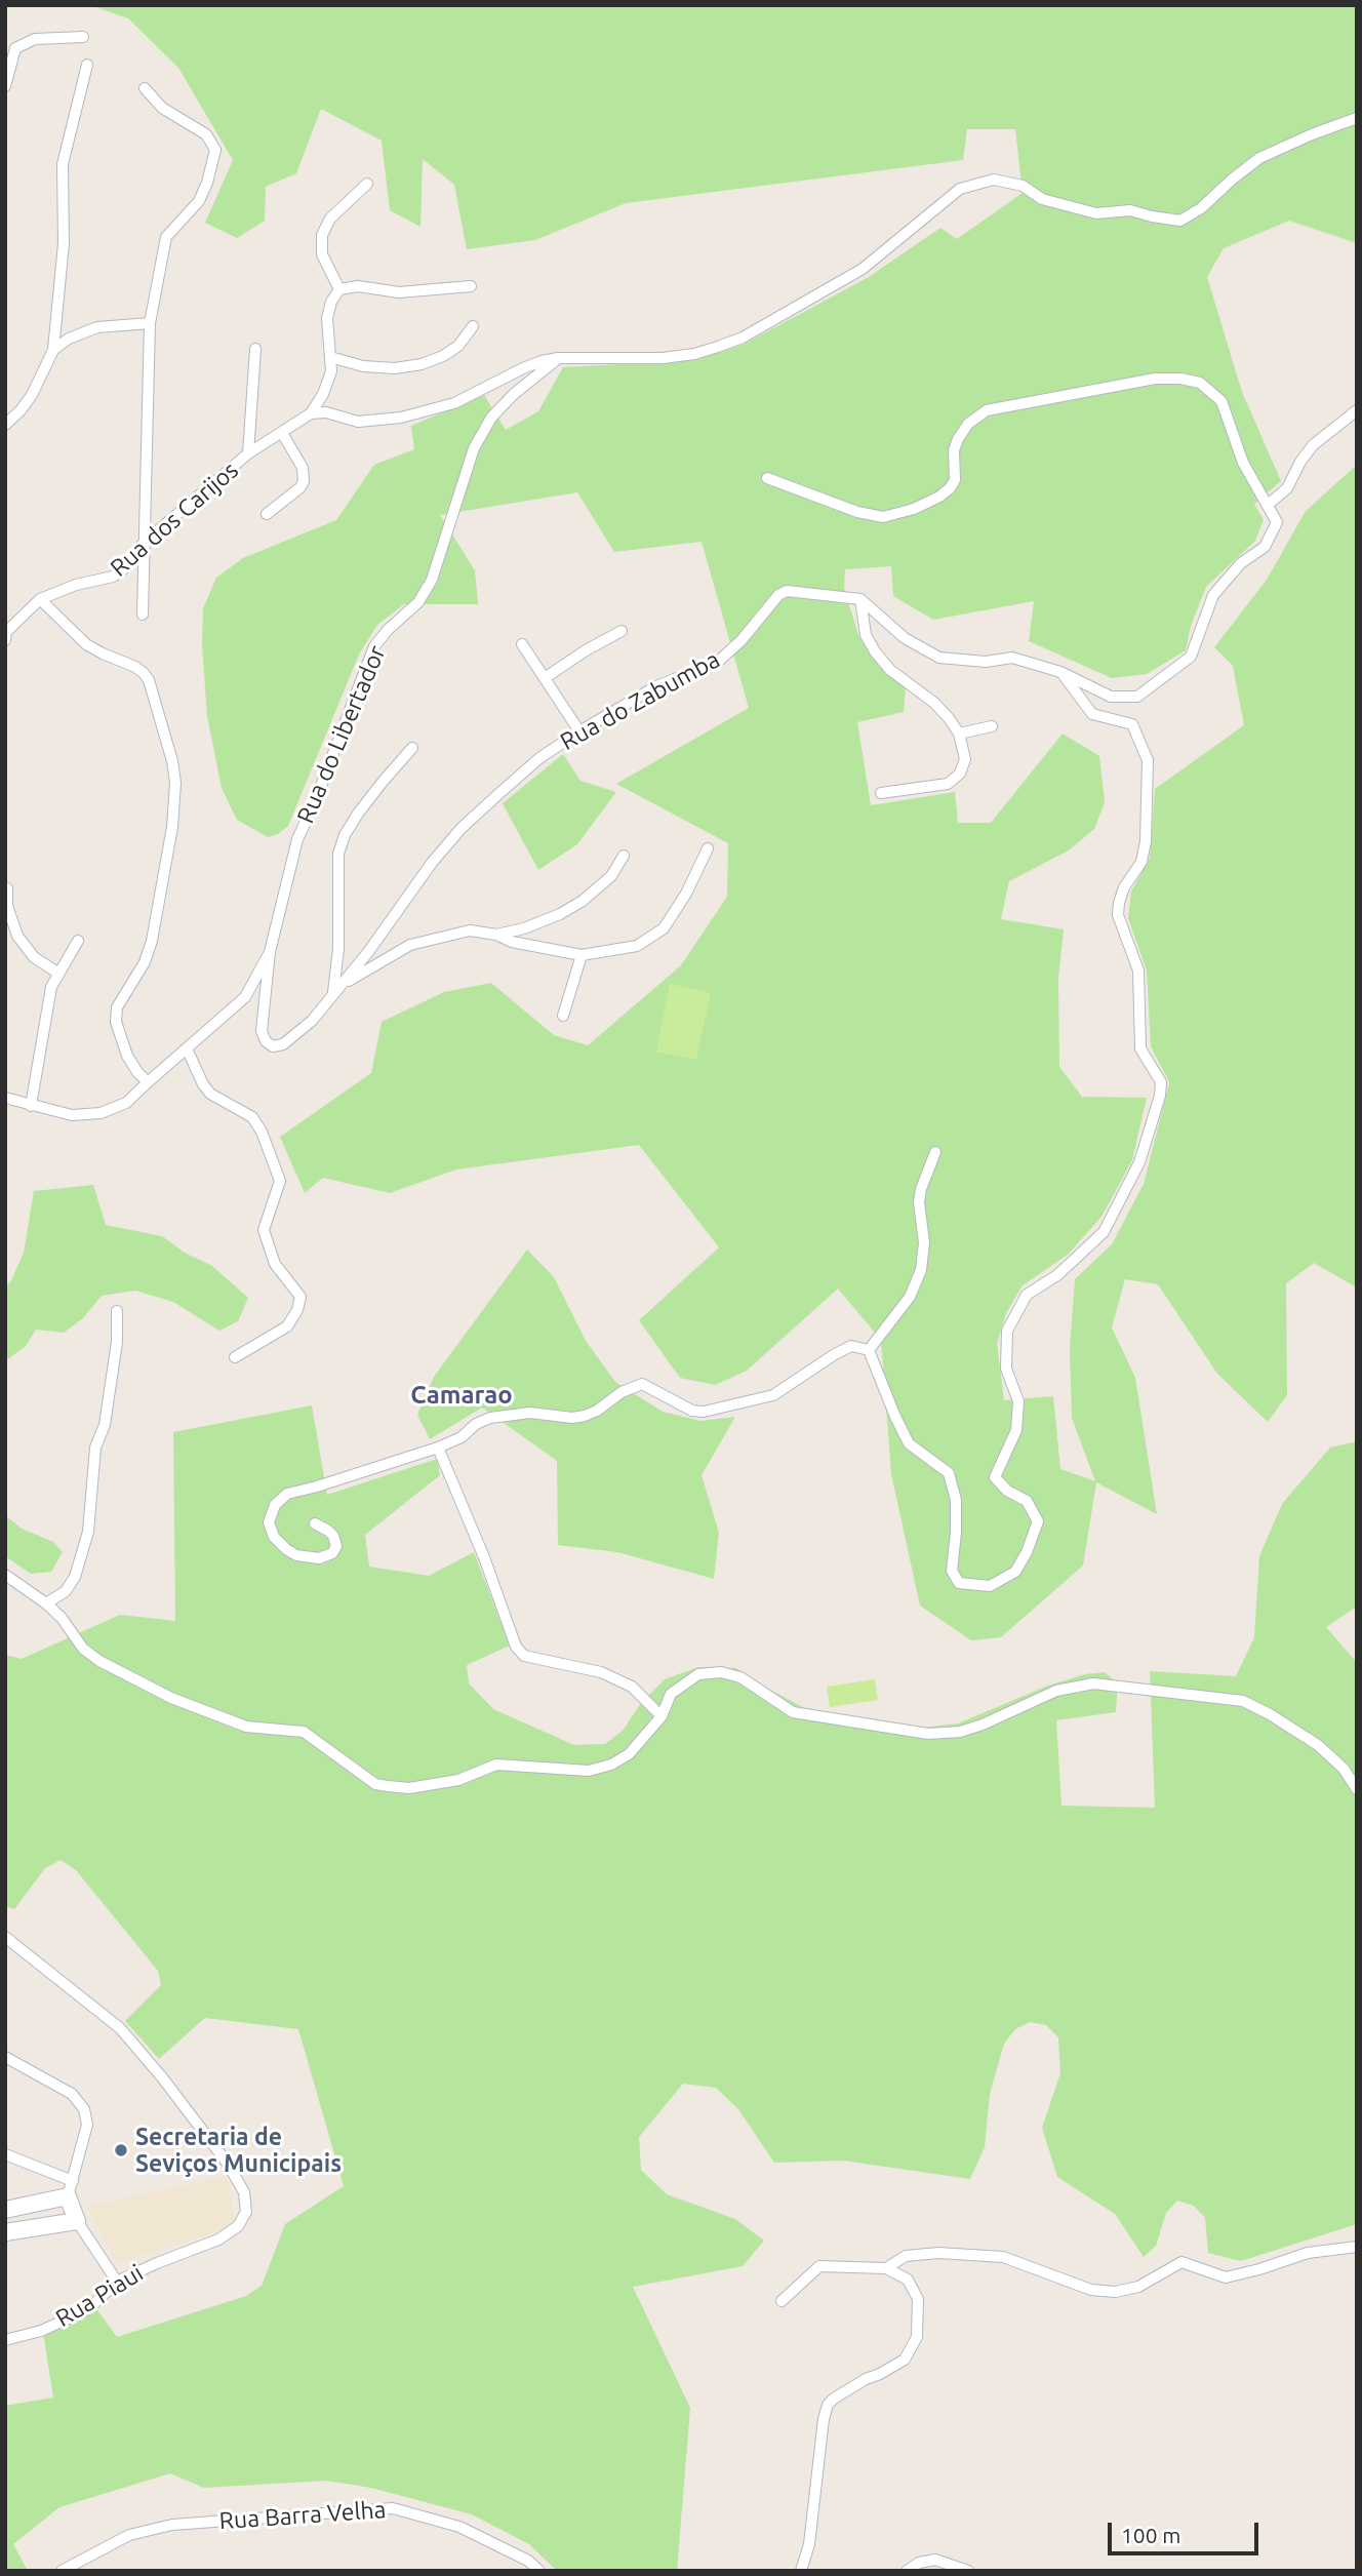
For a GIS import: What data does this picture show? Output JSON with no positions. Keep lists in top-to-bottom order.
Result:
{
  "streets": {
    "street": [
      "Rua dos Carijos",
      "Rua do Zabumba",
      "Rua do Libertador",
      "Rua Piaui",
      "Rua Barra Velha"
    ]
  },
  "crossings": [
    ["Rua do Zabumba", "Rua do Libertador"]
  ],
  "districts": ["Camarao"],
  "places": ["Secretaria de Seviços Municipais"],
  "scale_bar": "100 m"
}
